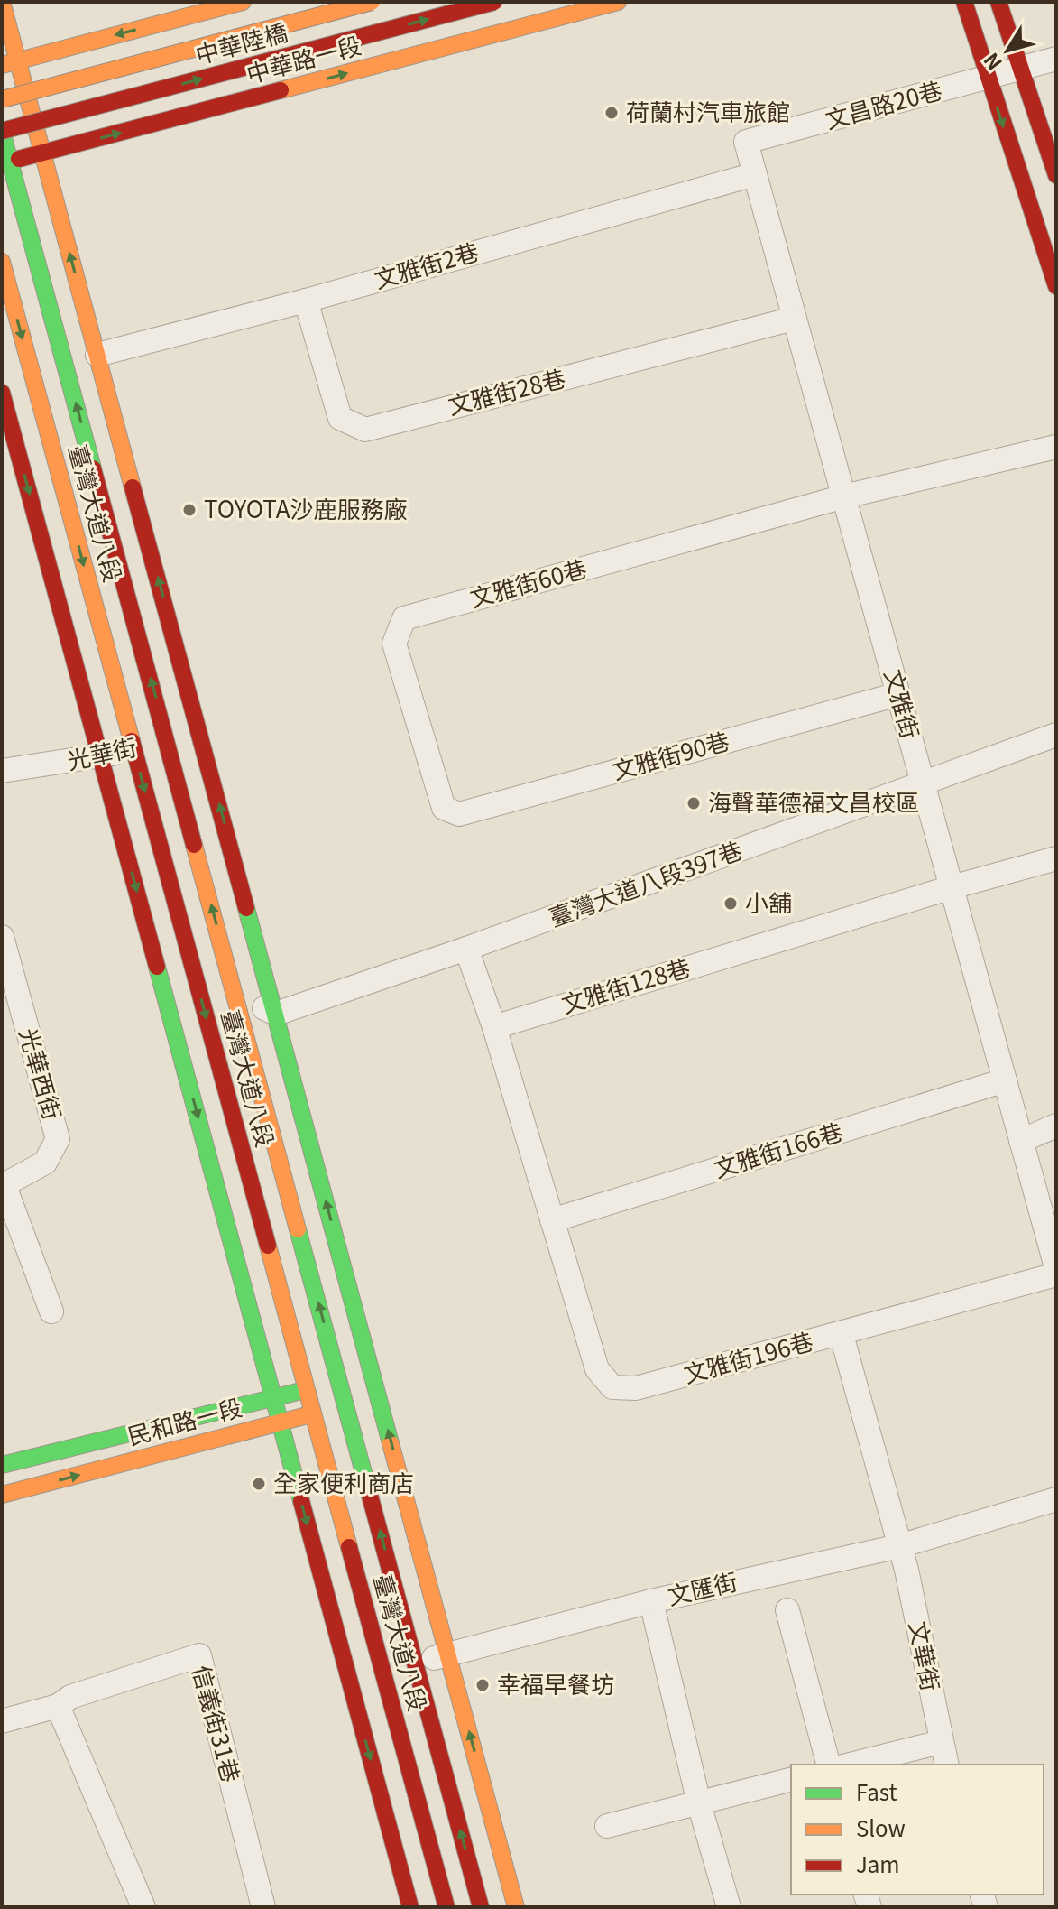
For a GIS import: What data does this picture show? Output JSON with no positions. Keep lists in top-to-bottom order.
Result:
{
  "streets": {
    "main road": [
      "中華陸橋",
      "中華路一段",
      "臺灣大道八段",
      "民和路一段"
    ],
    "street": [
      "文昌路20巷",
      "文雅街2巷",
      "文雅街28巷",
      "文雅街60巷",
      "文雅街",
      "光華街",
      "文雅街90巷",
      "臺灣大道八段397巷",
      "文雅街128巷",
      "光華西街",
      "文雅街166巷",
      "文雅街196巷",
      "文匯街",
      "文華街",
      "信義街31巷"
    ]
  },
  "crossings": [
    ["中華陸橋", "臺灣大道八段"],
    ["中華路一段", "臺灣大道八段"],
    ["文昌路20巷", "文雅街"],
    ["文雅街2巷", "文雅街28巷"],
    ["文雅街2巷", "臺灣大道八段"],
    ["文雅街2巷", "文雅街"],
    ["文雅街28巷", "文雅街"],
    ["臺灣大道八段", "光華街"],
    ["臺灣大道八段", "臺灣大道八段397巷"],
    ["臺灣大道八段", "民和路一段"],
    ["臺灣大道八段", "文匯街"],
    ["文雅街60巷", "文雅街"],
    ["文雅街60巷", "文雅街90巷"],
    ["文雅街", "文雅街90巷"],
    ["文雅街", "臺灣大道八段397巷"],
    ["文雅街", "文雅街128巷"],
    ["文雅街", "文雅街166巷"],
    ["文雅街166巷", "文雅街196巷"],
    ["文雅街196巷", "文華街"],
    ["文匯街", "文華街"]
  ],
  "places": [
    "荷蘭村汽車旅館",
    "TOYOTA沙鹿服務廠",
    "海聲華德福文昌校區",
    "小舖",
    "全家便利商店",
    "幸福早餐坊"
  ],
  "legend": ["Fast", "Slow", "Jam"],
  "north": "bottom left"
}
